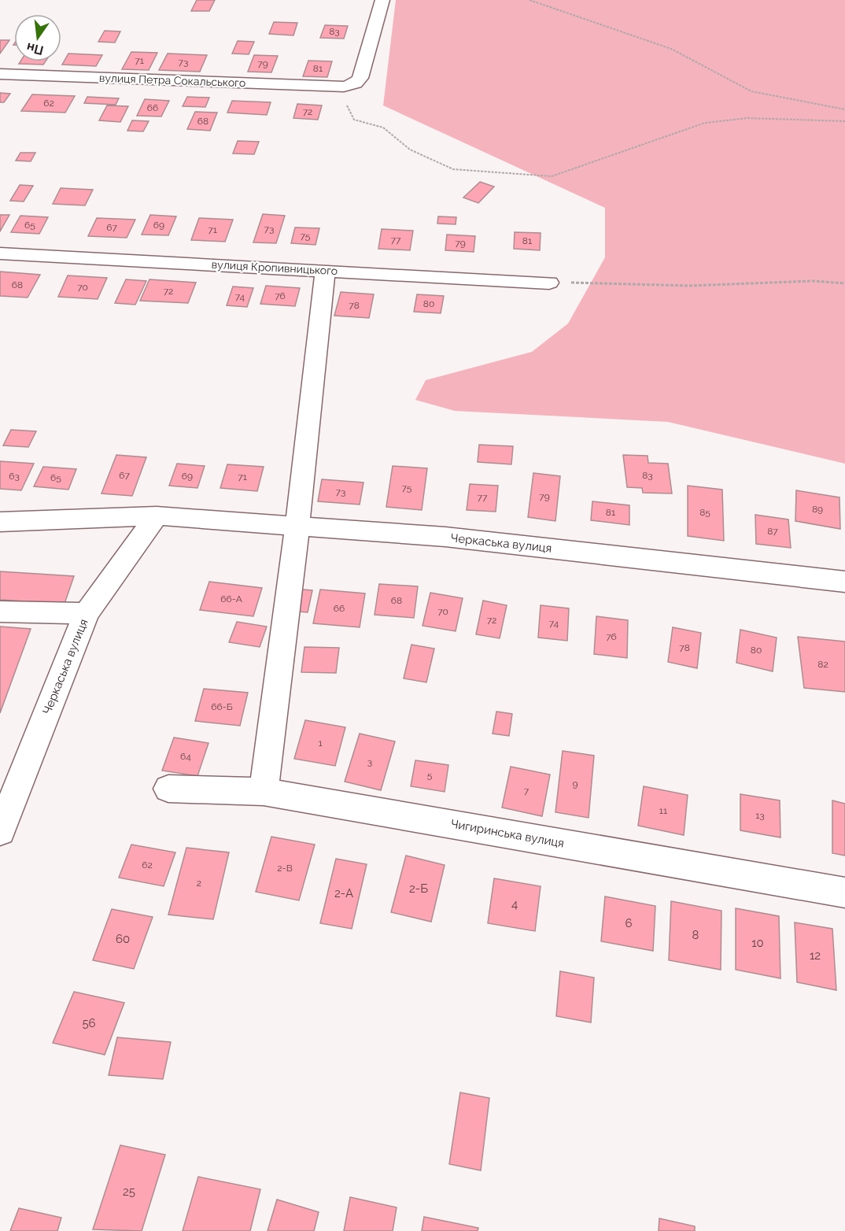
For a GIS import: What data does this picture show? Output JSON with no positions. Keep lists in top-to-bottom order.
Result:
{
  "streets": {
    "street": [
      "вулиця Петра Сокальського",
      "вулиця Кропивницького",
      "Черкаська вулиця",
      "Чигиринська вулиця"
    ]
  },
  "house_numbers": [
    "83",
    "71",
    "73",
    "79",
    "81",
    "62",
    "66",
    "72",
    "68",
    "65",
    "69",
    "67",
    "73",
    "71",
    "75",
    "77",
    "81",
    "79",
    "68",
    "70",
    "72",
    "76",
    "74",
    "80",
    "78",
    "67",
    "83",
    "63",
    "69",
    "71",
    "65",
    "75",
    "73",
    "79",
    "77",
    "89",
    "81",
    "85",
    "87",
    "66-А",
    "68",
    "66",
    "70",
    "72",
    "74",
    "76",
    "78",
    "80",
    "82",
    "66-Б",
    "1",
    "64",
    "3",
    "5",
    "9",
    "7",
    "11",
    "13",
    "62",
    "2-В",
    "2",
    "2-Б",
    "2-А",
    "4",
    "6",
    "8",
    "60",
    "10",
    "12",
    "56",
    "25"
  ],
  "north": "bottom"
}
